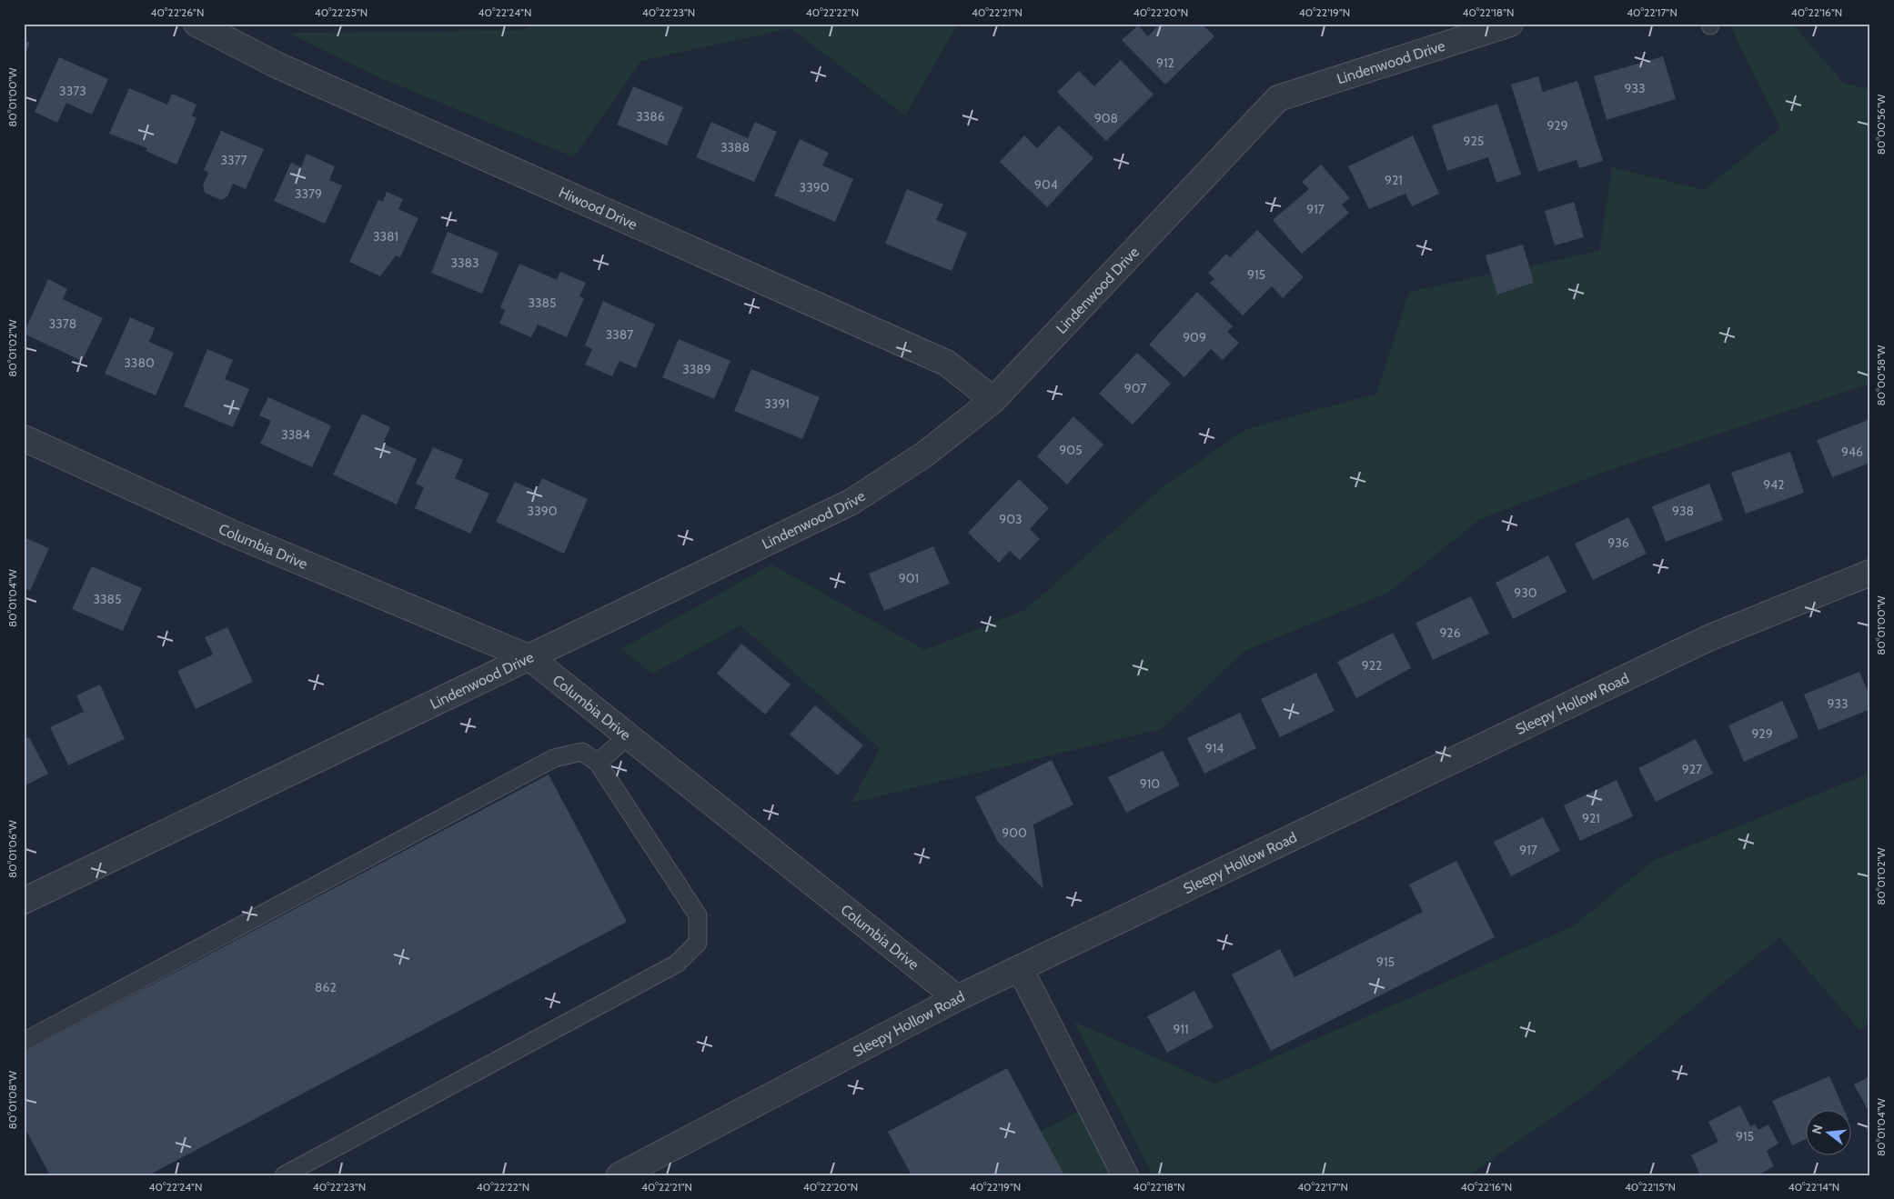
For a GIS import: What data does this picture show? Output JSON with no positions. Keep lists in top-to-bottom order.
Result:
{
  "streets": {
    "street": [
      "Lindenwood Drive",
      "Hiwood Drive",
      "Columbia Drive",
      "Sleepy Hollow Road"
    ]
  },
  "crossings": [
    ["Lindenwood Drive", "Hiwood Drive"],
    ["Lindenwood Drive", "Columbia Drive"],
    ["Columbia Drive", "Sleepy Hollow Road"]
  ],
  "house_numbers": [
    "912",
    "933",
    "3373",
    "3386",
    "908",
    "929",
    "925",
    "3388",
    "3377",
    "921",
    "904",
    "3390",
    "3379",
    "917",
    "3381",
    "3383",
    "915",
    "3385",
    "3378",
    "3387",
    "909",
    "3380",
    "3389",
    "907",
    "3391",
    "3384",
    "905",
    "946",
    "942",
    "3390",
    "938",
    "903",
    "936",
    "901",
    "930",
    "3385",
    "926",
    "922",
    "933",
    "929",
    "914",
    "927",
    "910",
    "921",
    "900",
    "917",
    "915",
    "862",
    "911",
    "915"
  ],
  "north": "left",
  "coordinates": [
    "40°22'26\"N",
    "40°22'25\"N",
    "40°22'24\"N",
    "40°22'23\"N",
    "40°22'22\"N",
    "40°22'21\"N",
    "40°22'20\"N",
    "40°22'19\"N",
    "40°22'18\"N",
    "40°22'17\"N",
    "40°22'16\"N",
    "80°01'00\"W",
    "80°00'56\"W",
    "80°01'02\"W",
    "80°00'58\"W",
    "80°01'04\"W",
    "80°01'06\"W",
    "80°01'08\"W",
    "40°22'15\"N",
    "40°22'14\"N"
  ]
}
